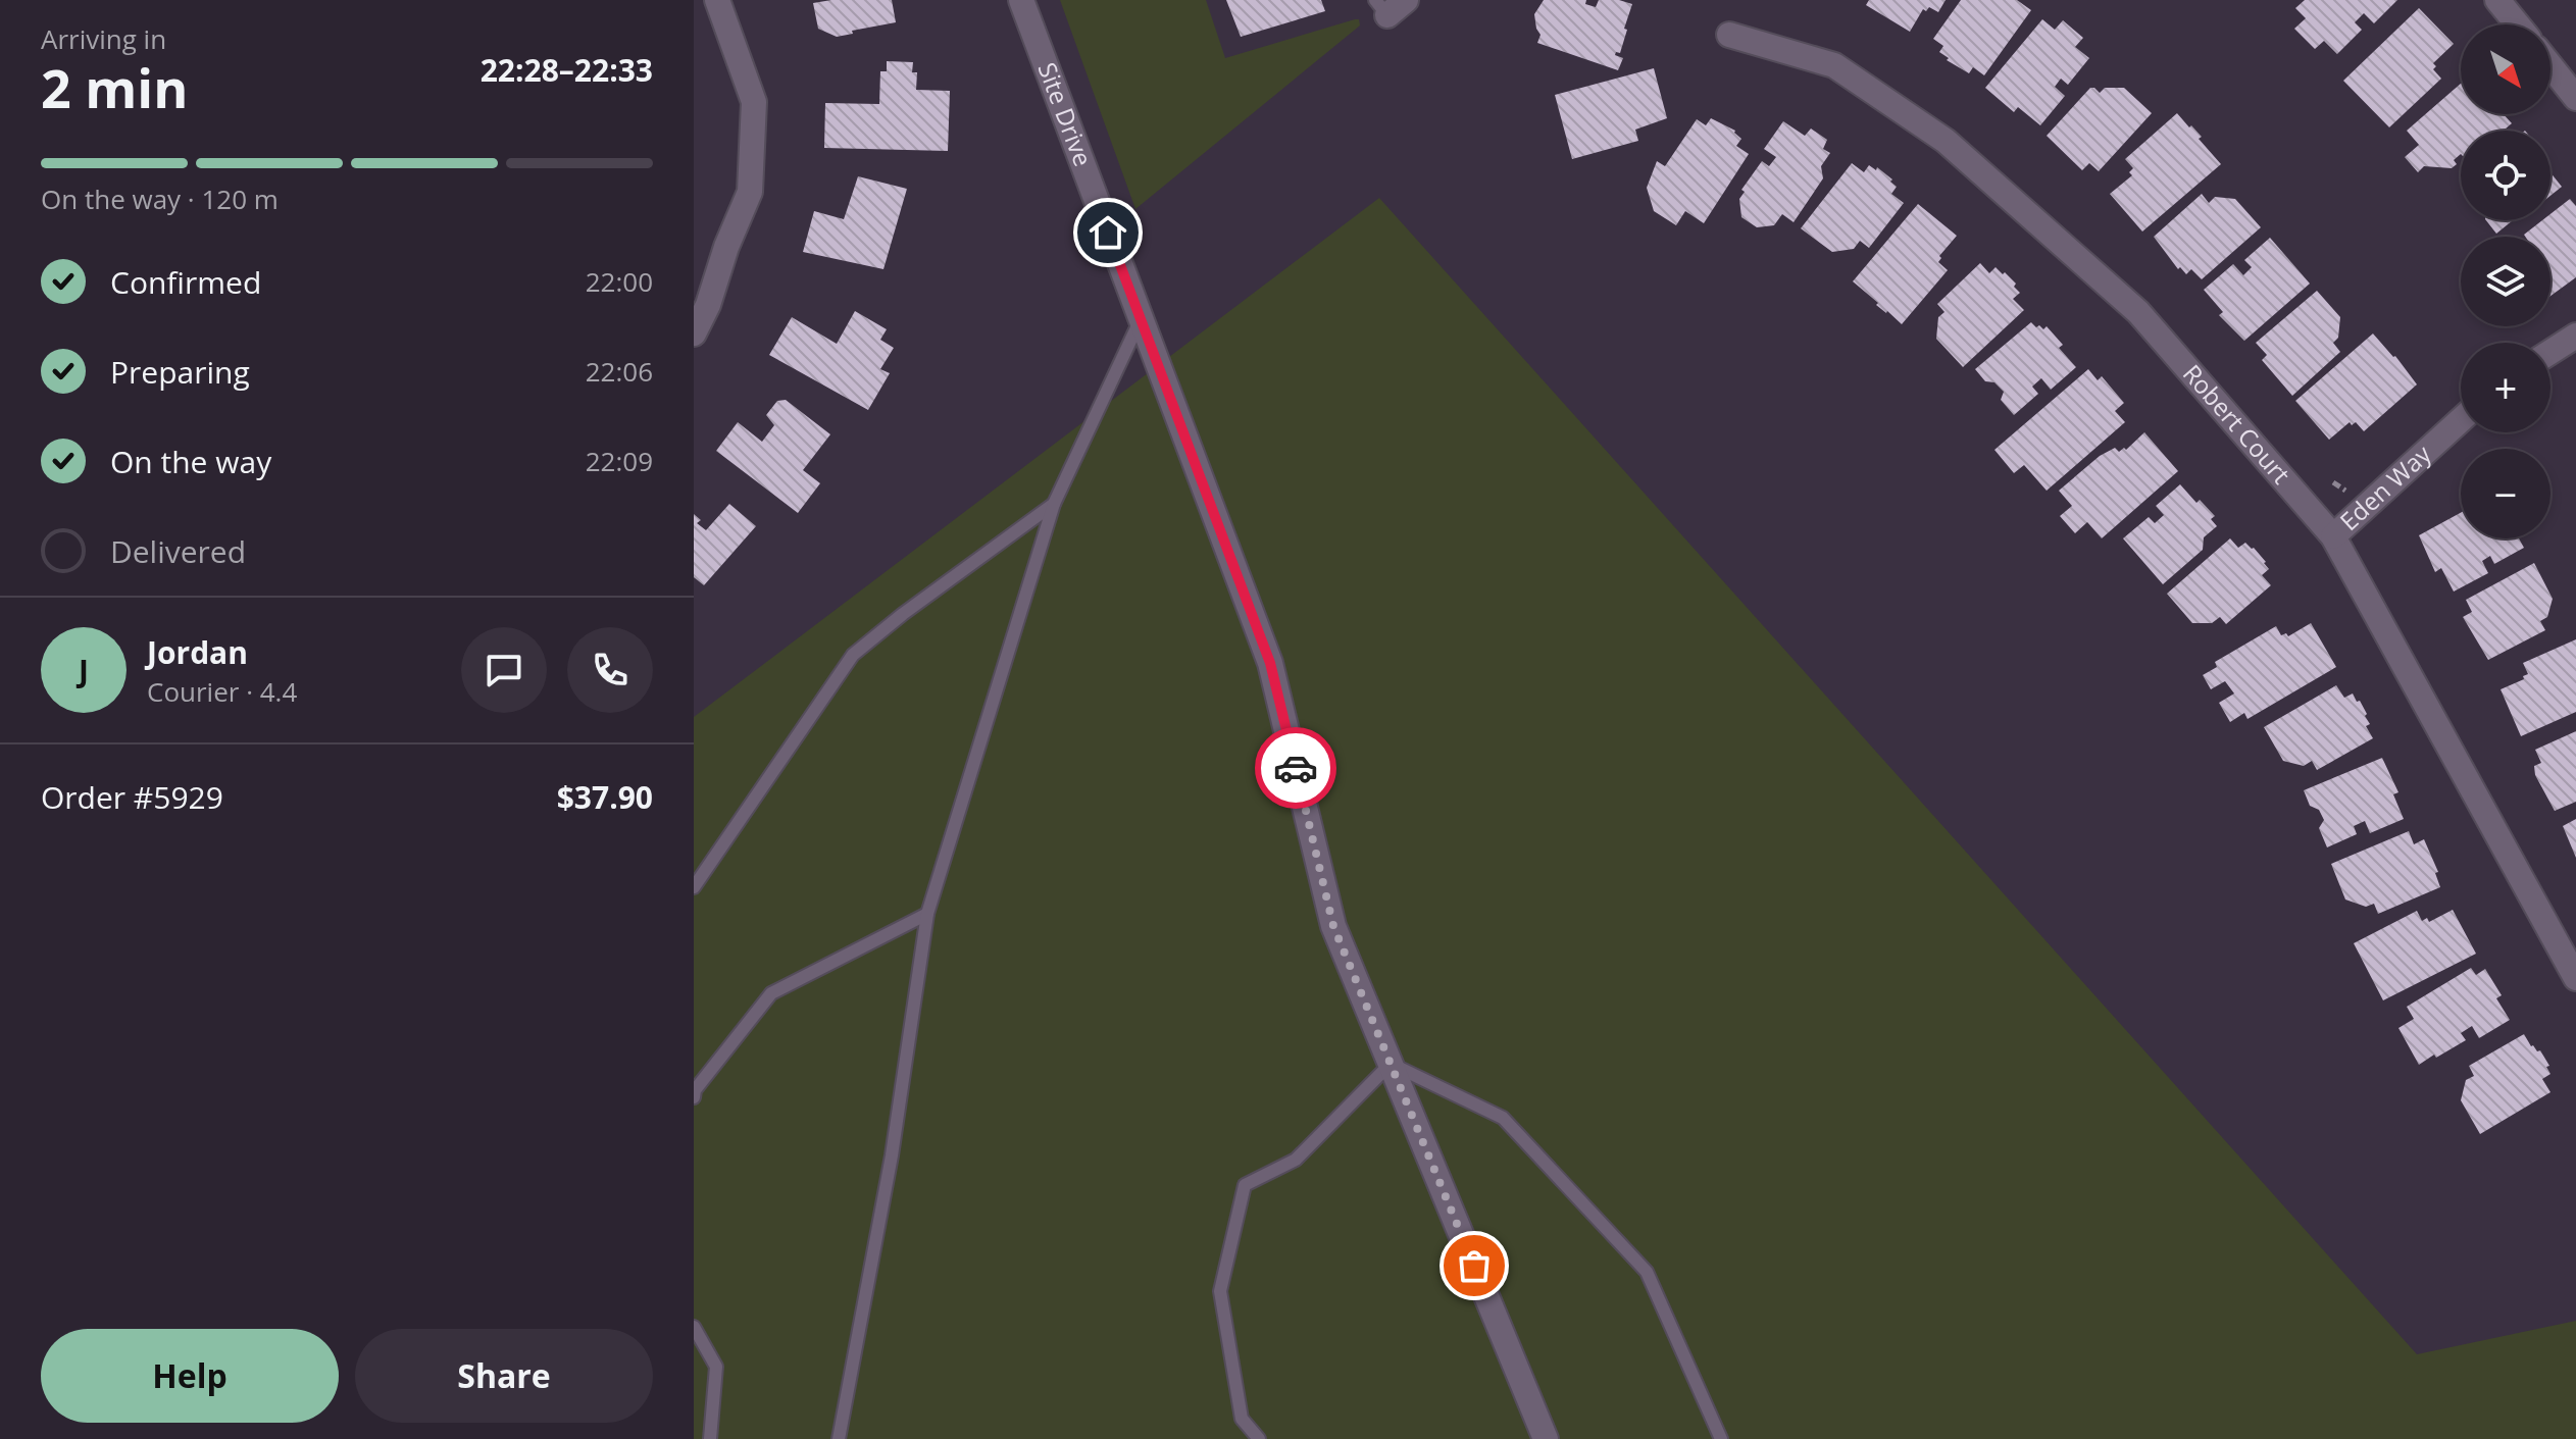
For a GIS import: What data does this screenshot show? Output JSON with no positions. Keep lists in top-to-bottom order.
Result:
{
  "streets": {
    "street": ["Site Drive", "Robert Court", "Eden Way"]
  },
  "crossings": [
    ["Robert Court", "Eden Way"]
  ],
  "north": "bottom right",
  "page": {
    "heading": ["2 min", "Arriving in", "22:28–22:33"],
    "panel": [
      "Jordan",
      "Courier · 4.4",
      "Order #5929",
      "$37.90"
    ],
    "map_buttons": ["+", "−"],
    "bar": "On the way · 120 m",
    "list": [
      ["Confirmed", "22:00"],
      ["Preparing", "22:06"],
      ["On the way", "22:09"],
      "Delivered"
    ],
    "round": "J",
    "buttons": ["Help", "Share"]
  }
}
